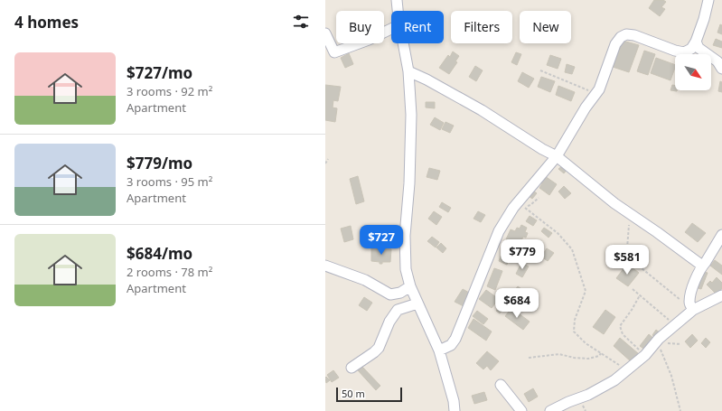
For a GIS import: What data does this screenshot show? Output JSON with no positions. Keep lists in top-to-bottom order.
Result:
{
  "scale_bar": "50 m",
  "north": "bottom right",
  "page": {
    "heading": "4 homes",
    "chip": [
      "Buy",
      "Rent",
      "Filters",
      "New"
    ],
    "list": [
      {
        "name": "$727/mo",
        "note": "3 rooms · 92 m² · Apartment"
      },
      {
        "name": "$779/mo",
        "note": "3 rooms · 95 m² · Apartment"
      },
      {
        "name": "$684/mo",
        "note": "2 rooms · 78 m² · Apartment"
      }
    ],
    "price": [
      "$727",
      "$779",
      "$581",
      "$684"
    ],
    "scale": "50 m"
  }
}
